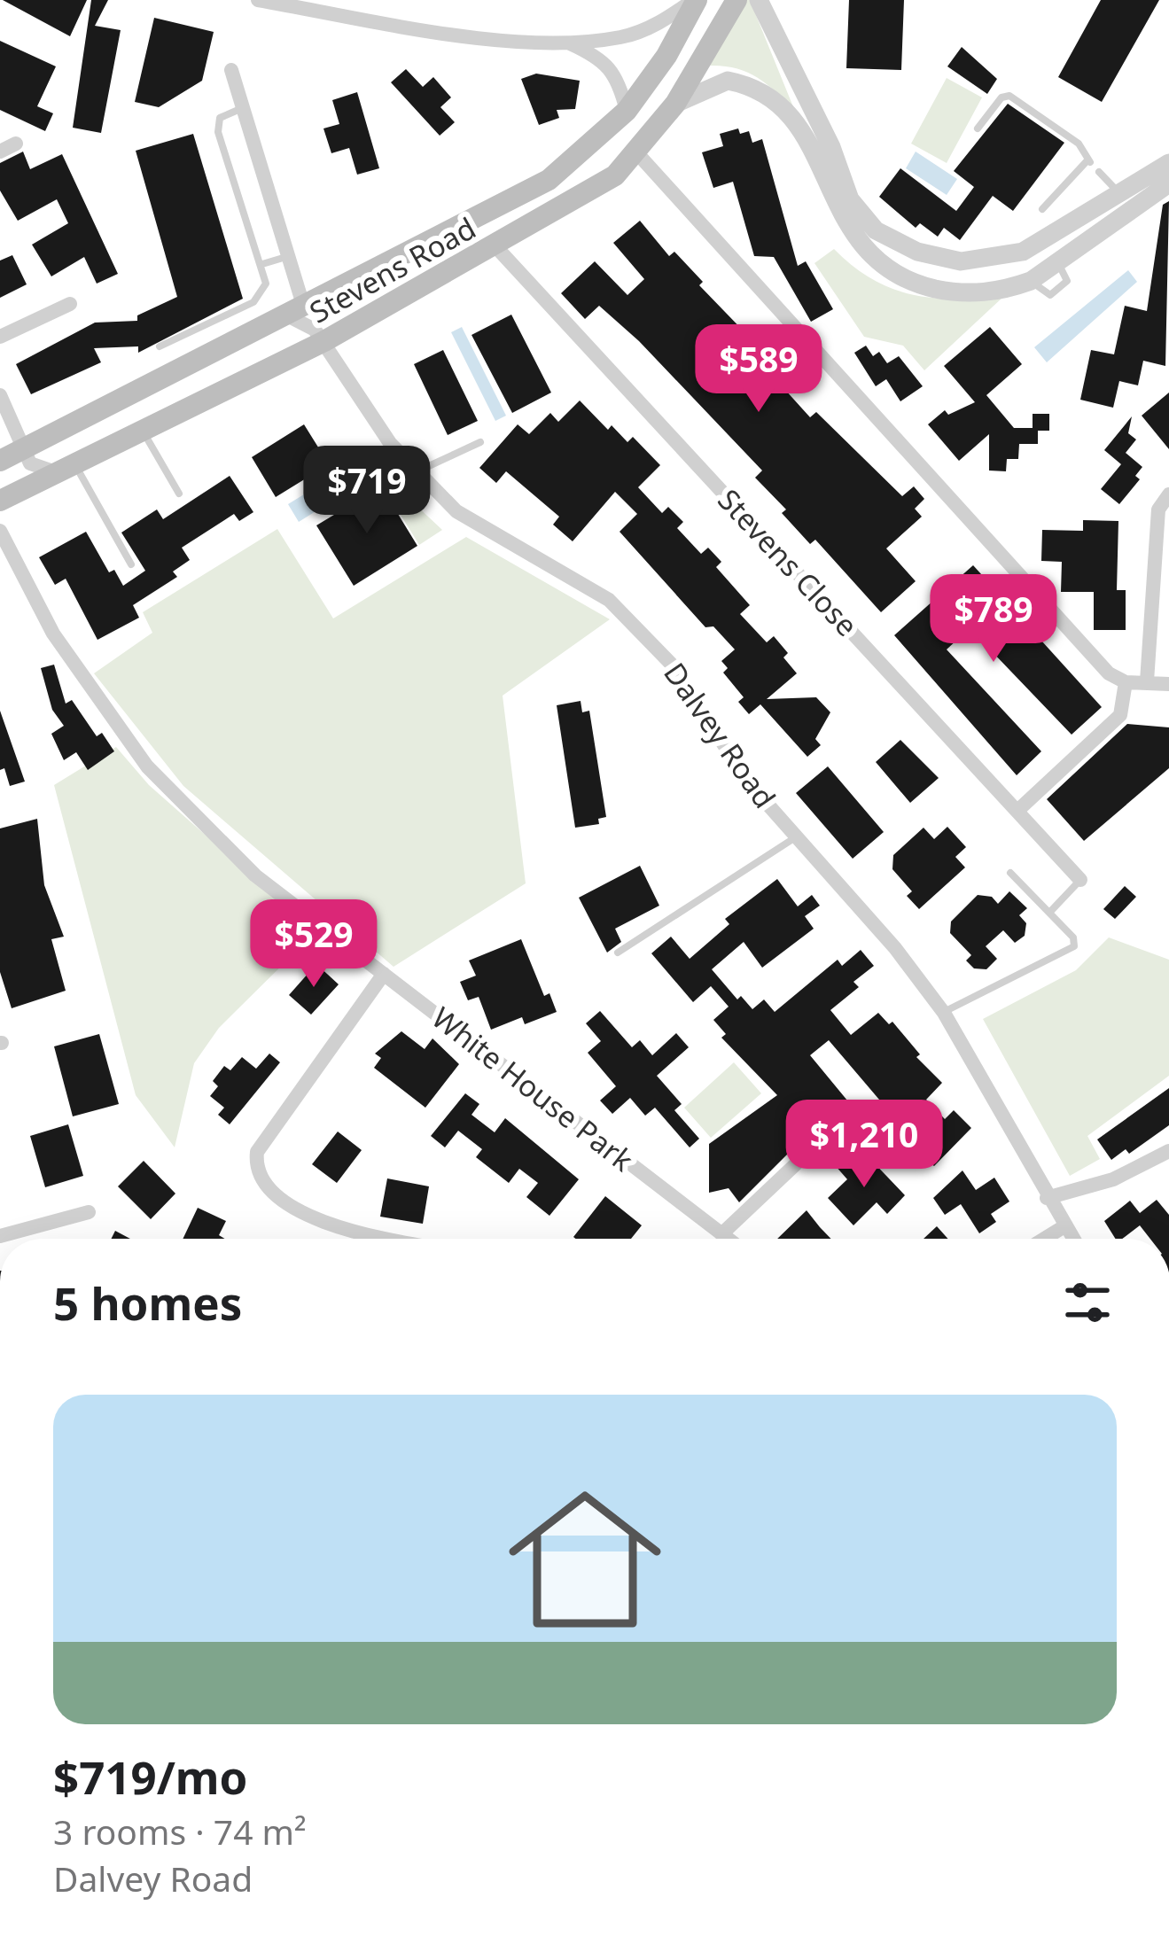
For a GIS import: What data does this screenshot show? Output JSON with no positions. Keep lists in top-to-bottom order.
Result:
{
  "streets": {
    "main road": ["Stevens Road"],
    "street": ["Stevens Close", "Dalvey Road", "White House Park"]
  },
  "crossings": [
    ["Stevens Road", "Stevens Close"],
    ["Stevens Road", "Dalvey Road"]
  ],
  "page": {
    "price": [
      "$589",
      "$719",
      "$789",
      "$529",
      "$1,210"
    ],
    "heading": "5 homes",
    "list": [
      {
        "name": "$719/mo",
        "note": "3 rooms · 74 m² · Dalvey Road"
      }
    ]
  }
}
